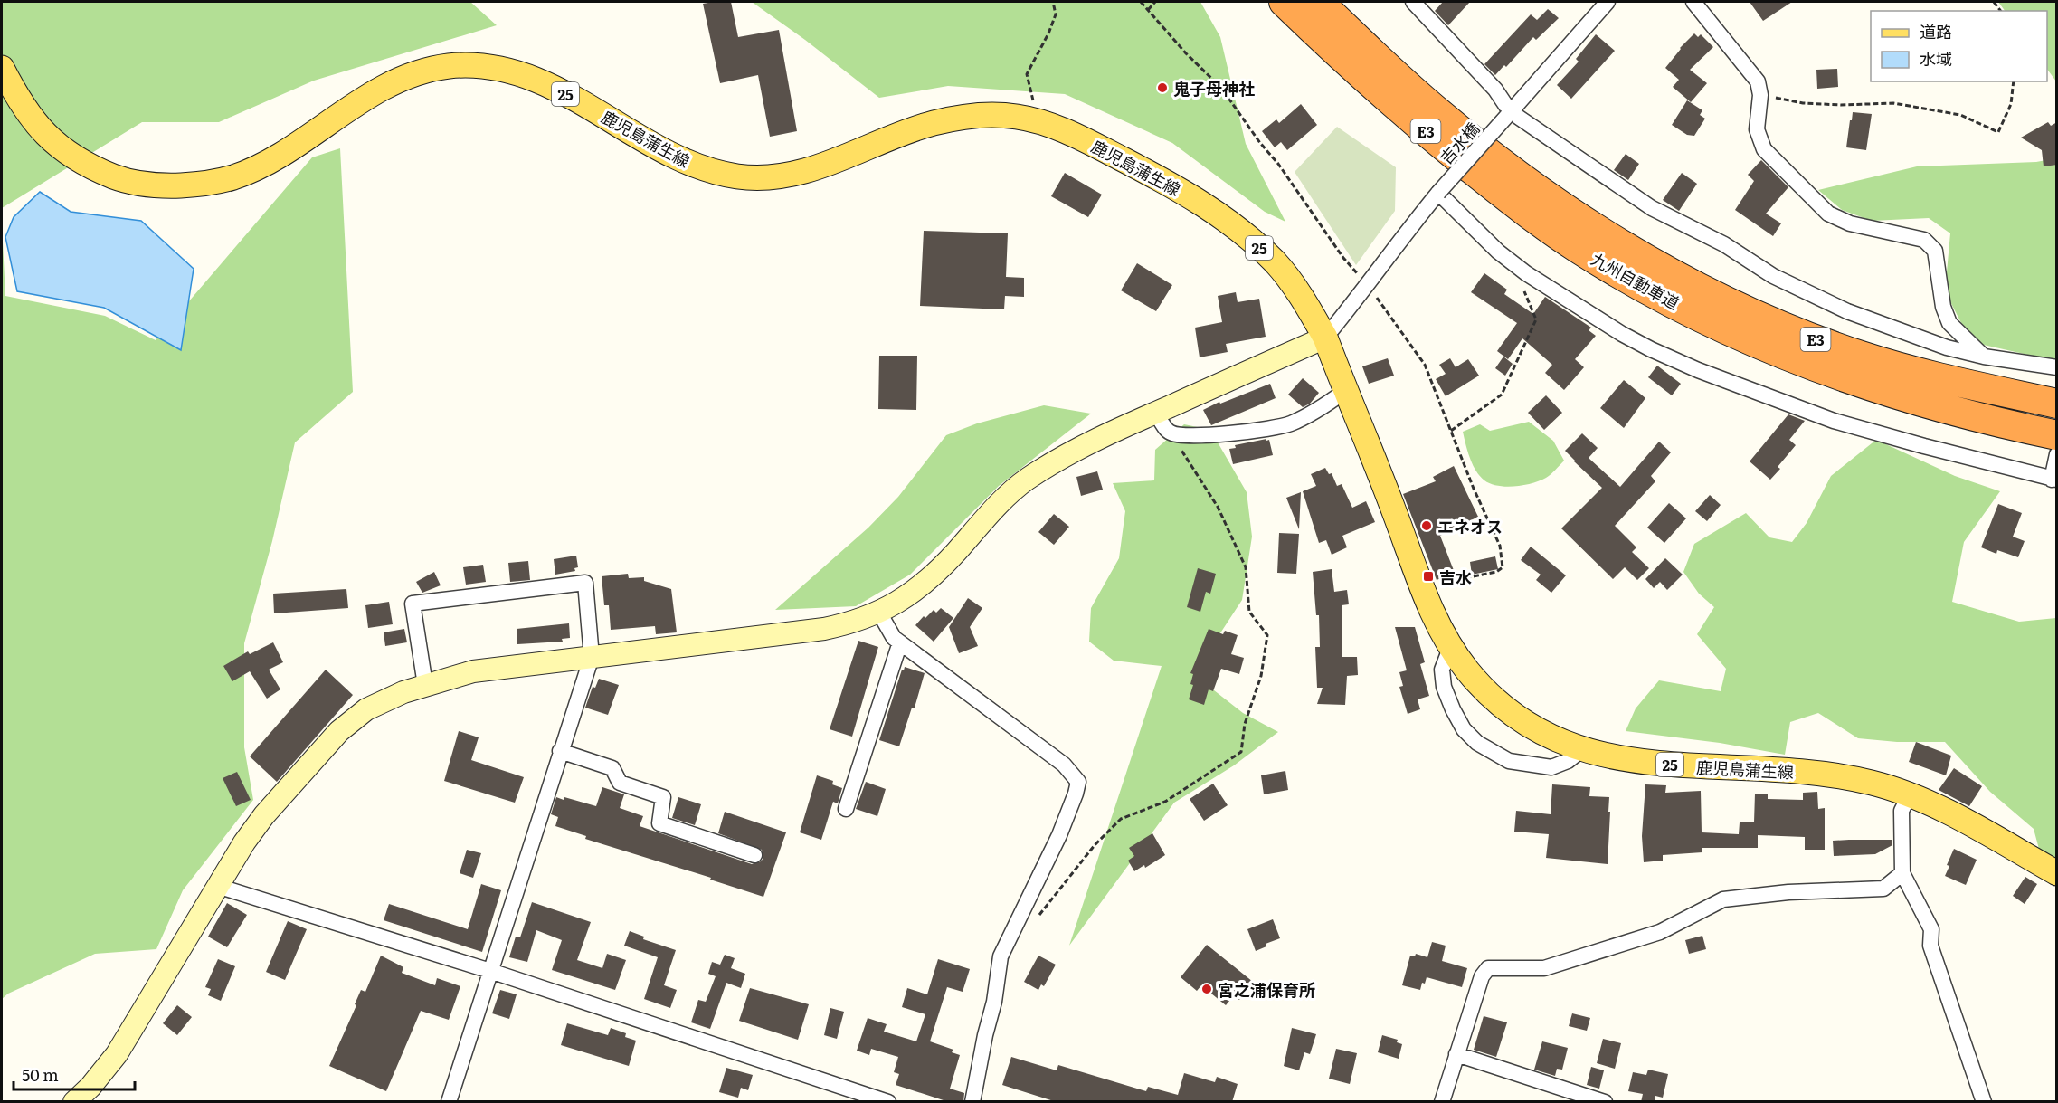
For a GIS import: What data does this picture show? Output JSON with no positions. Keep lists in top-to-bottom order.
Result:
{
  "streets": {
    "highway": ["E3", "九州自動車道"],
    "main road": ["25", "鹿児島蒲生線"],
    "street": ["吉水橋"]
  },
  "crossings": [
    ["鹿児島蒲生線", "吉水橋"]
  ],
  "places": {
    "other": ["鬼子母神社", "エネオス", "宮之浦保育所"],
    "transit": ["吉水"]
  },
  "legend": ["道路", "水域"],
  "scale_bar": "50 m"
}
